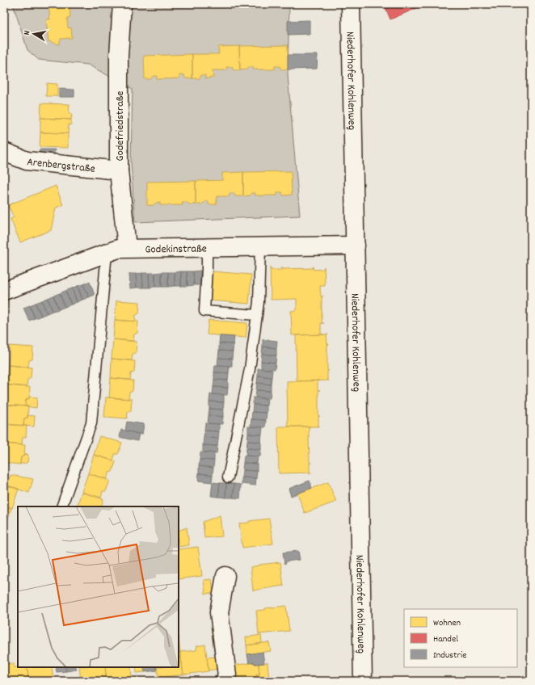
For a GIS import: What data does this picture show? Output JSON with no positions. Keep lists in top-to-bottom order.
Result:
{
  "streets": {
    "street": [
      "Niederhofer Kohlenweg",
      "Godefriedstraße",
      "Arenbergstraße",
      "Godekinstraße"
    ]
  },
  "crossings": [
    ["Niederhofer Kohlenweg", "Godekinstraße"],
    ["Godefriedstraße", "Arenbergstraße"],
    ["Godefriedstraße", "Godekinstraße"]
  ],
  "legend": ["Wohnen", "Handel", "Industrie"],
  "north": "left"
}
